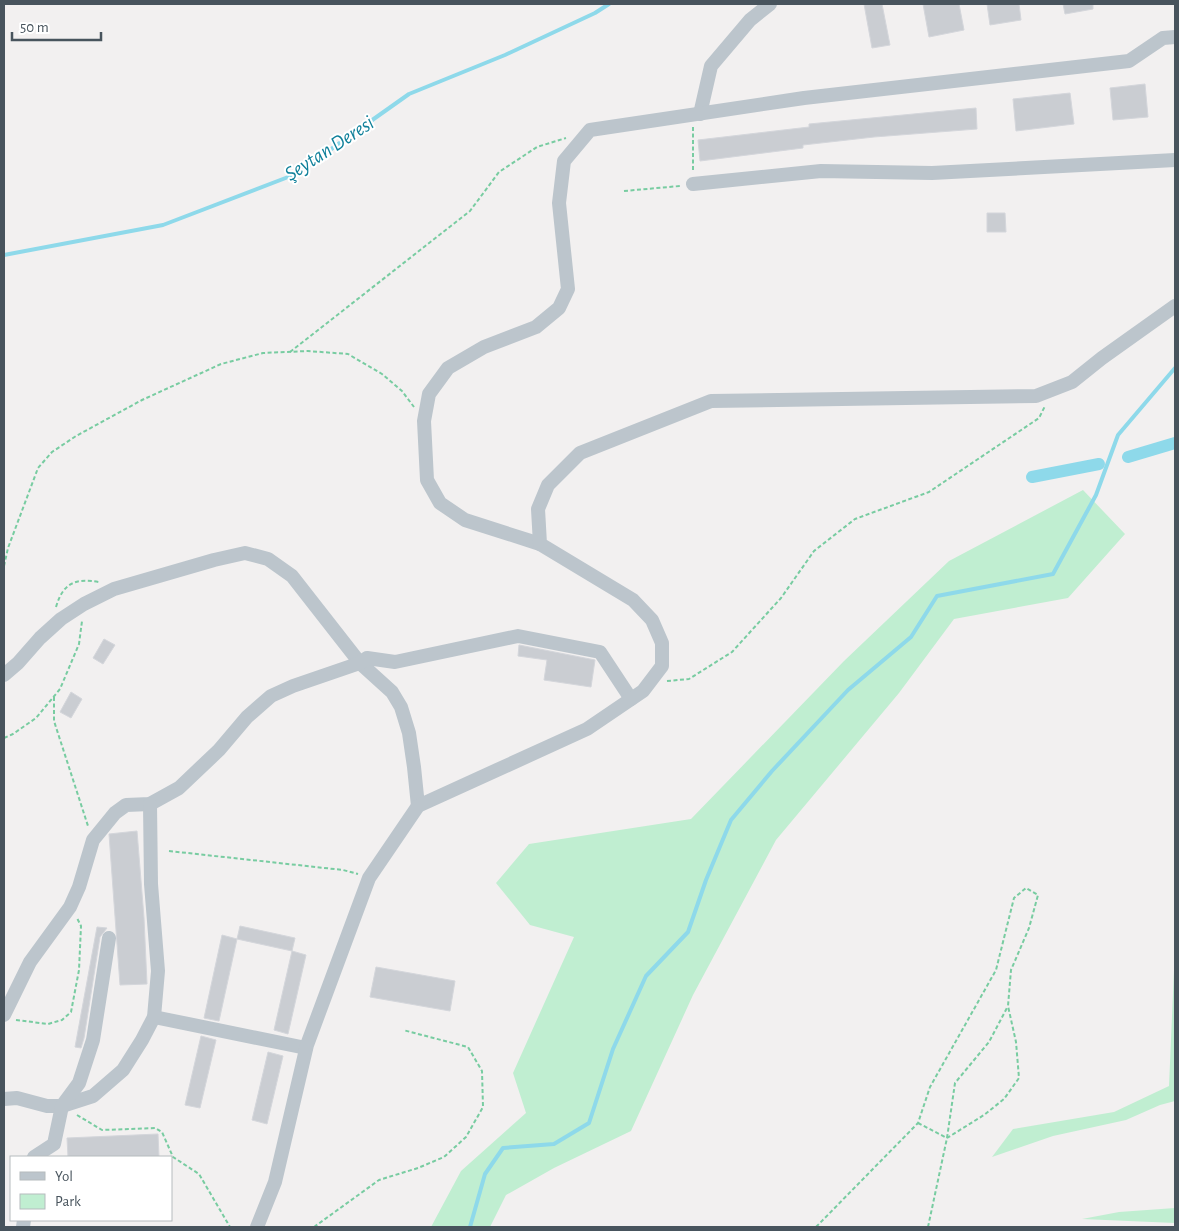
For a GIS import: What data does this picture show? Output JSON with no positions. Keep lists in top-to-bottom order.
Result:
{
  "water": ["Şeytan Deresi"],
  "legend": ["Yol", "Park"],
  "scale_bar": "50 m"
}
